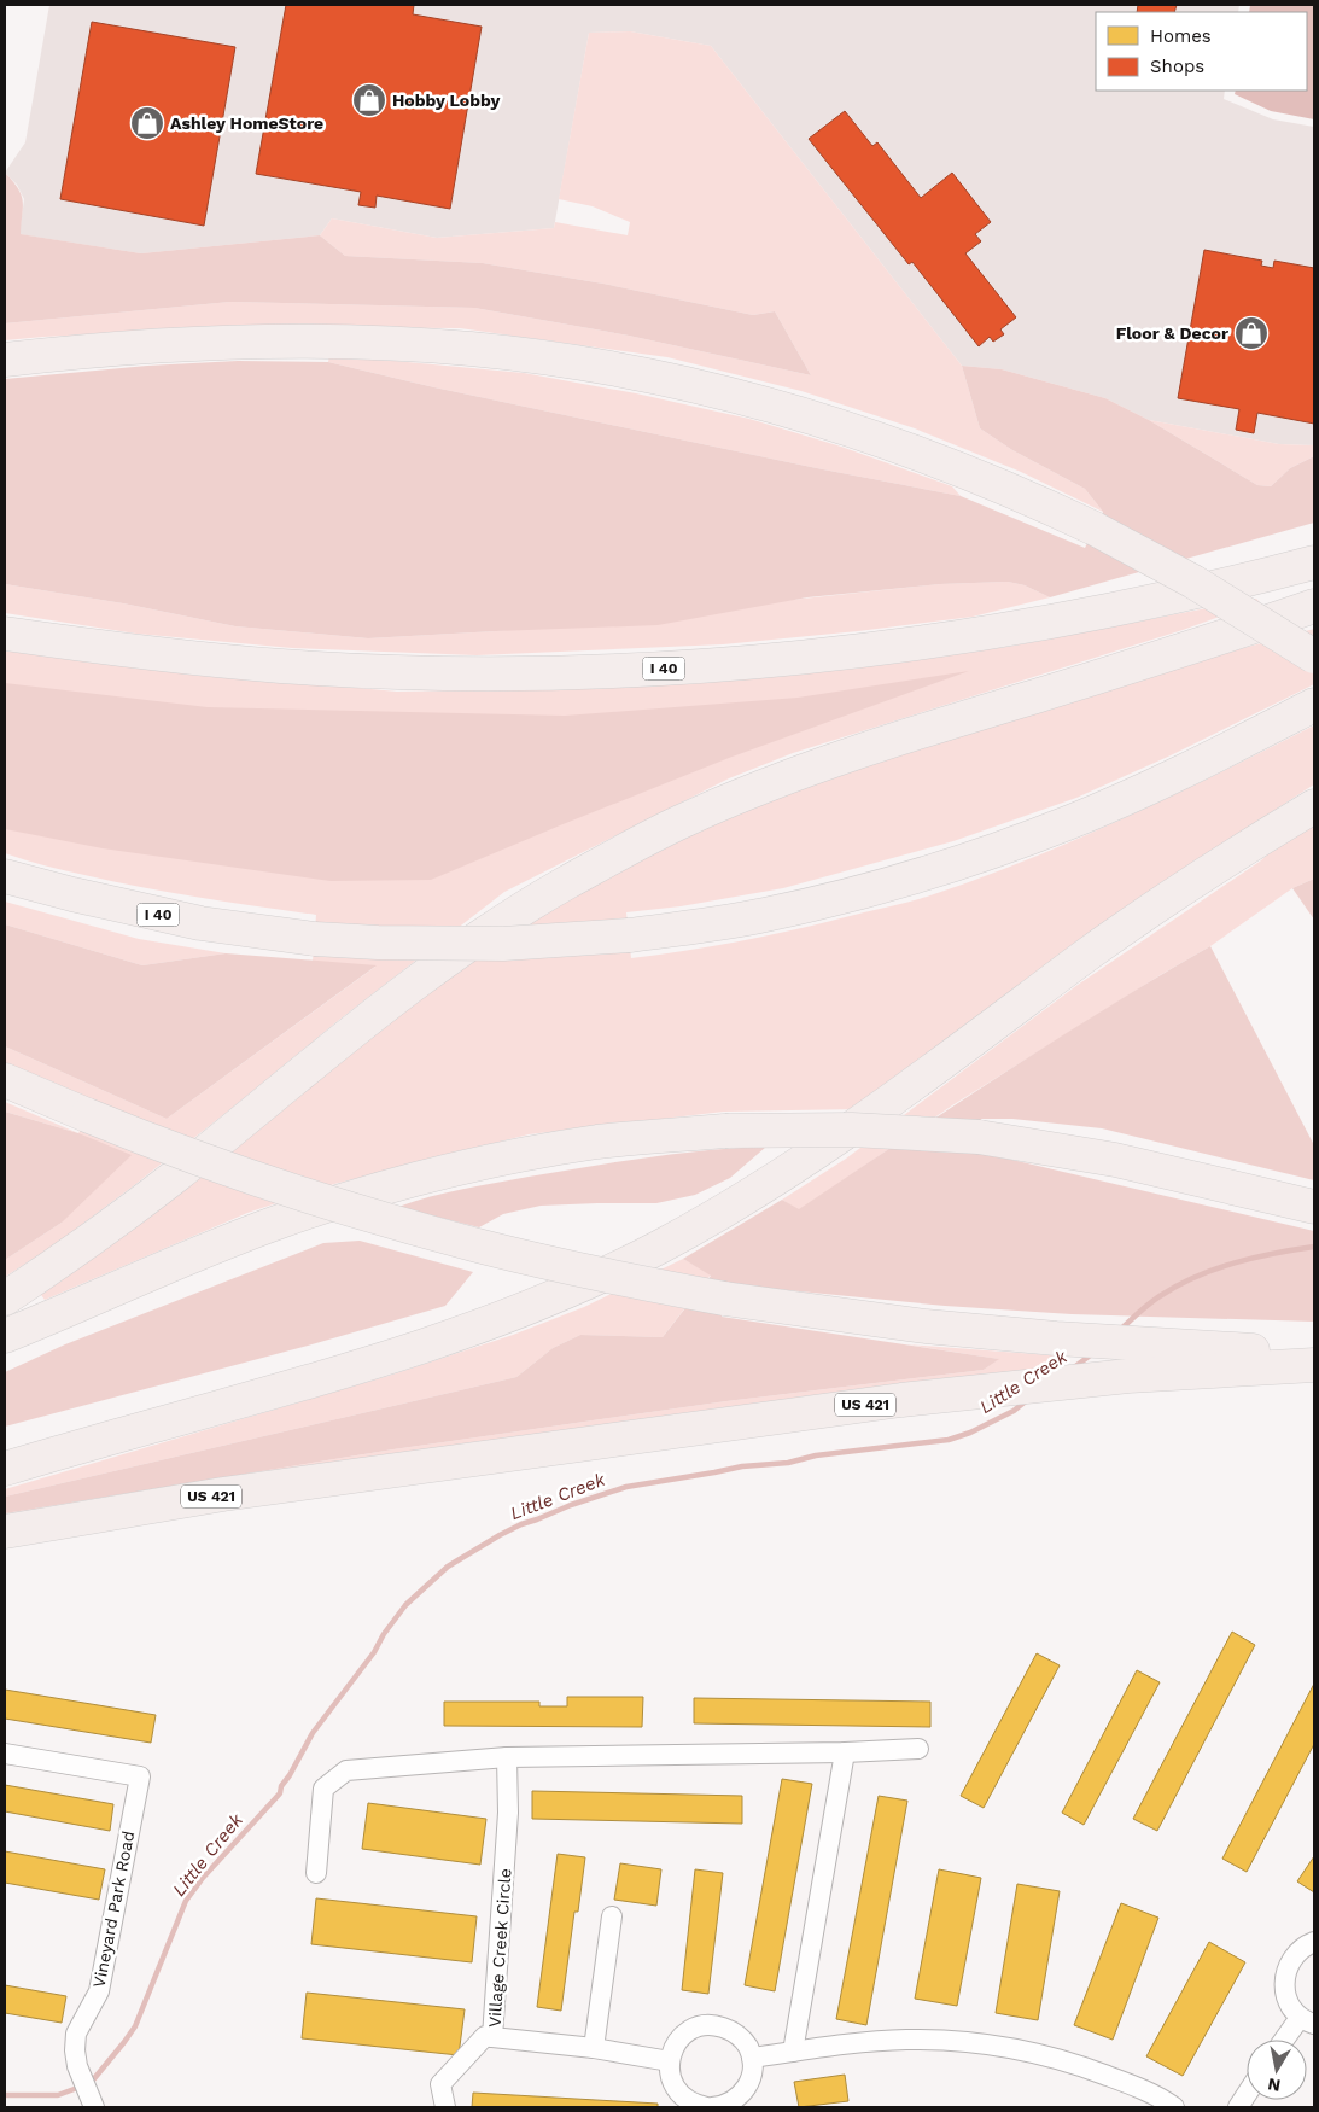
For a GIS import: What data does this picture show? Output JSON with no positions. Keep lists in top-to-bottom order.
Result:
{
  "streets": {
    "highway": ["I 40", "US 421"],
    "street": ["Vineyard Park Road", "Village Creek Circle"]
  },
  "water": ["Little Creek"],
  "places": {
    "shop": ["Hobby Lobby", "Ashley HomeStore", "Floor & Decor"]
  },
  "legend": ["Homes", "Shops"],
  "north": "bottom"
}
